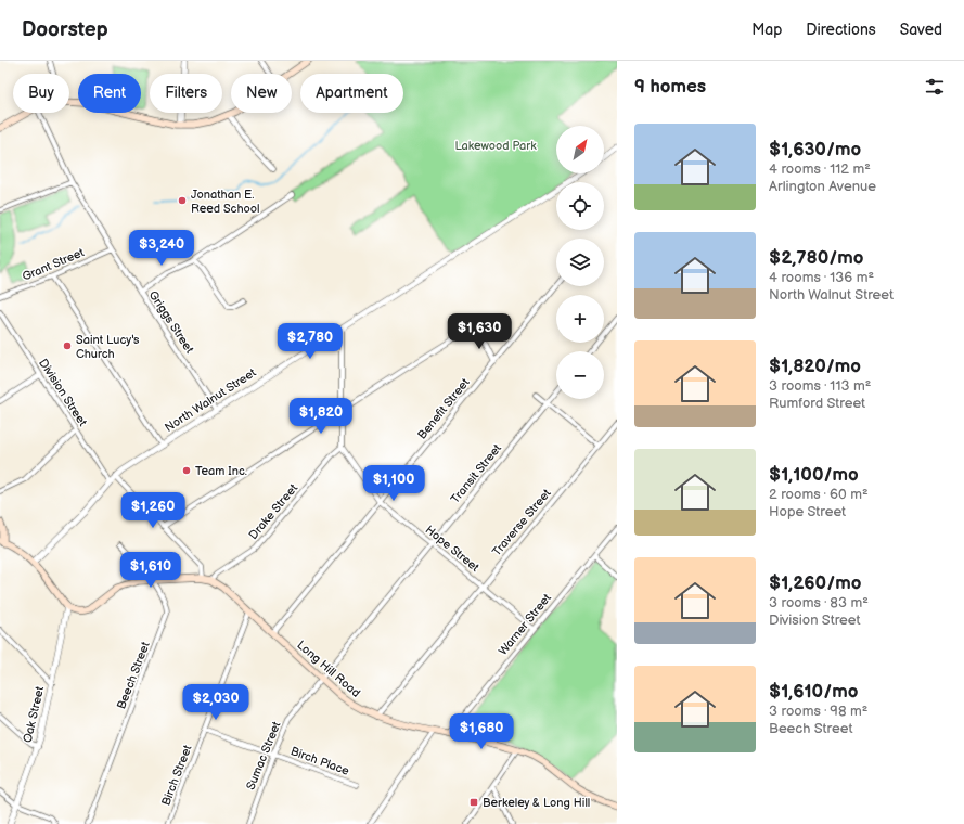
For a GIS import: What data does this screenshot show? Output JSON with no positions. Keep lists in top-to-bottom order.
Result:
{
  "streets": {
    "main road": ["Long Hill Road"],
    "street": [
      "Grant Street",
      "Griggs Street",
      "Division Street",
      "North Walnut Street",
      "Benefit Street",
      "Transit Street",
      "Drake Street",
      "Traverse Street",
      "Hope Street",
      "Warner Street",
      "Beech Street",
      "Oak Street",
      "Sumac Street",
      "Birch Place",
      "Birch Street"
    ]
  },
  "crossings": [
    ["Grant Street", "Griggs Street"],
    ["Griggs Street", "North Walnut Street"],
    ["Division Street", "North Walnut Street"],
    ["Benefit Street", "Hope Street"],
    ["Benefit Street", "Long Hill Road"],
    ["Transit Street", "Hope Street"],
    ["Transit Street", "Long Hill Road"],
    ["Transit Street", "Sumac Street"],
    ["Drake Street", "Hope Street"],
    ["Drake Street", "Long Hill Road"],
    ["Traverse Street", "Hope Street"],
    ["Traverse Street", "Long Hill Road"],
    ["Hope Street", "Warner Street"],
    ["Warner Street", "Long Hill Road"],
    ["Long Hill Road", "Beech Street"],
    ["Long Hill Road", "Oak Street"],
    ["Long Hill Road", "Sumac Street"],
    ["Long Hill Road", "Birch Street"],
    ["Sumac Street", "Birch Place"],
    ["Birch Place", "Birch Street"]
  ],
  "parks": ["Lakewood Park"],
  "places": {
    "other": ["Jonathan E. Reed School", "Saint Lucy's Church", "Team Inc."],
    "transit": ["Berkeley & Long Hill"]
  },
  "north": "top right",
  "page": {
    "header": "Doorstep",
    "nav": ["Map", "Directions", "Saved"],
    "heading": "9 homes",
    "chip": [
      "Buy",
      "Rent",
      "Filters",
      "New",
      "Apartment"
    ],
    "list": [
      {
        "name": "$1,630/mo",
        "note": "4 rooms · 112 m² · Arlington Avenue"
      },
      {
        "name": "$2,780/mo",
        "note": "4 rooms · 136 m² · North Walnut Street"
      },
      {
        "name": "$1,820/mo",
        "note": "3 rooms · 113 m² · Rumford Street"
      },
      {
        "name": "$1,100/mo",
        "note": "2 rooms · 60 m² · Hope Street"
      },
      {
        "name": "$1,260/mo",
        "note": "3 rooms · 83 m² · Division Street"
      },
      {
        "name": "$1,610/mo",
        "note": "3 rooms · 98 m² · Beech Street"
      }
    ],
    "map_buttons": ["+", "−"],
    "price": [
      "$3,240",
      "$1,630",
      "$2,780",
      "$1,820",
      "$1,100",
      "$1,260",
      "$1,610",
      "$2,030",
      "$1,680"
    ]
  }
}
